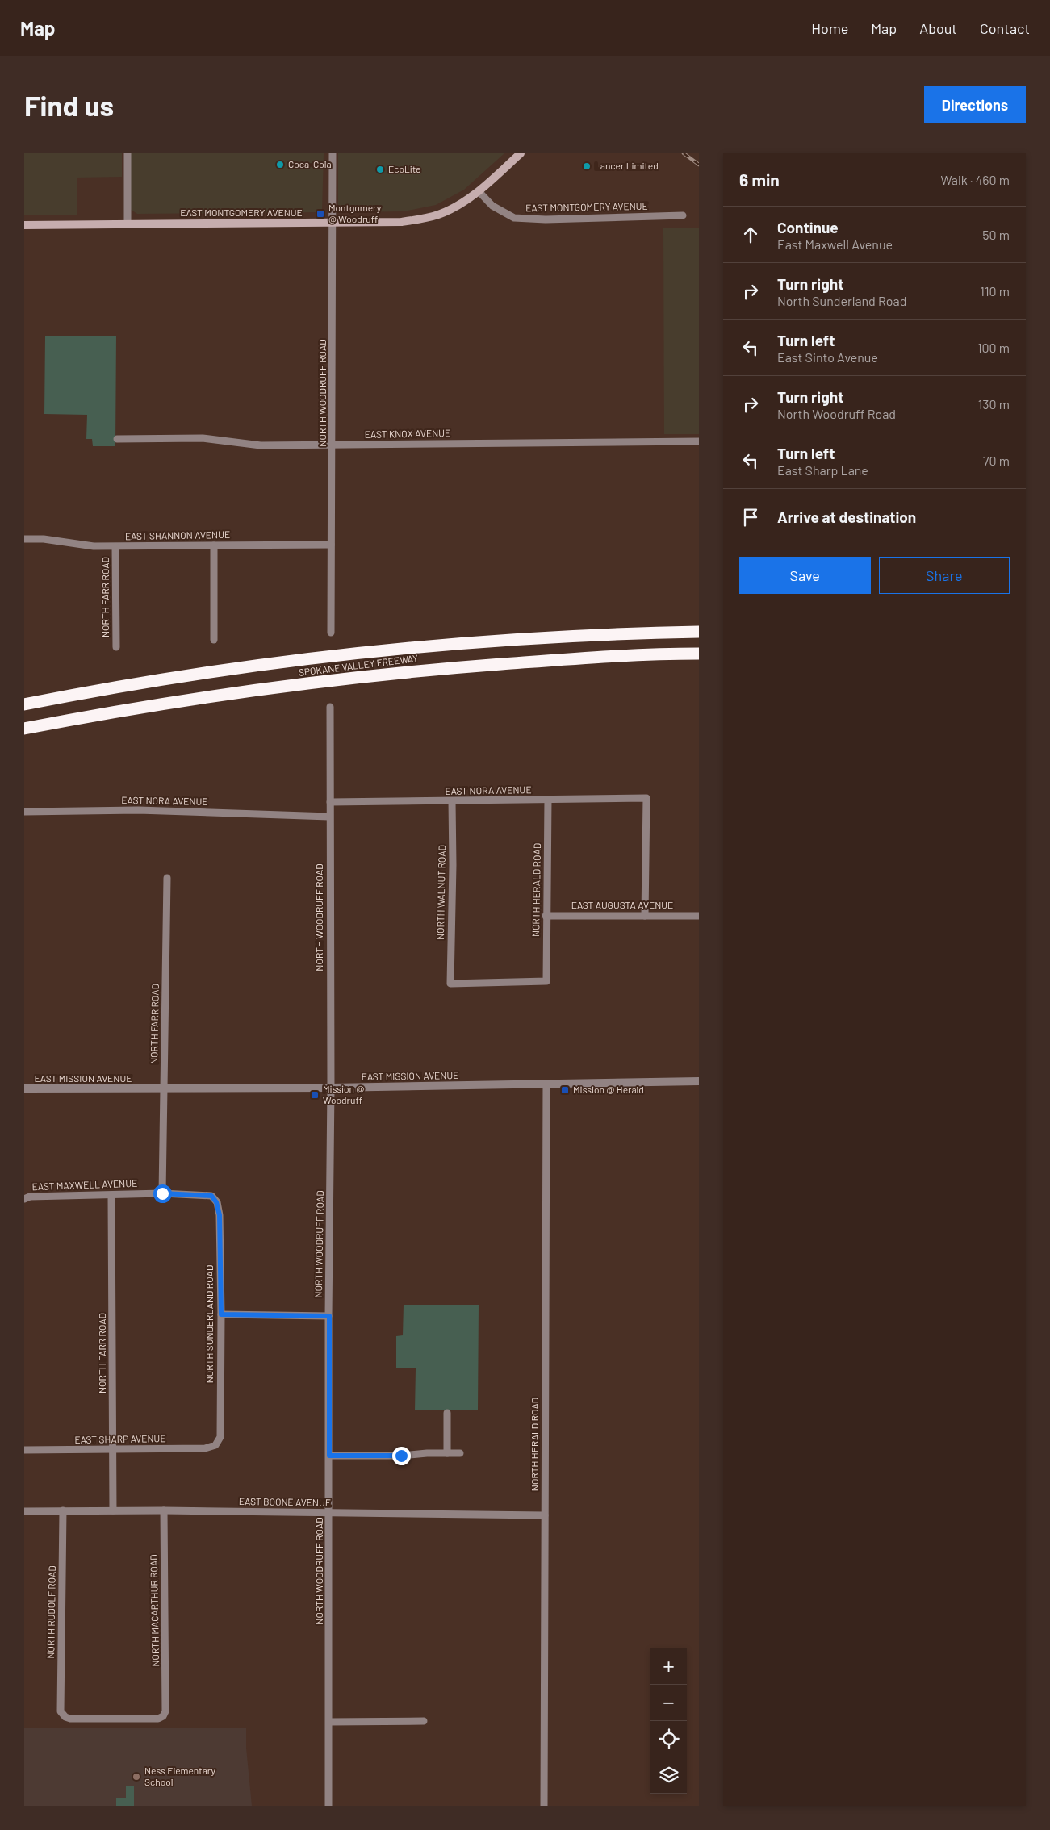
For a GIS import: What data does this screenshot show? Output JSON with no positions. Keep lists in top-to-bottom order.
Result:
{
  "streets": {
    "highway": ["SPOKANE VALLEY FREEWAY"],
    "main road": ["EAST MONTGOMERY AVENUE"],
    "street": [
      "NORTH WOODRUFF ROAD",
      "EAST KNOX AVENUE",
      "EAST SHANNON AVENUE",
      "NORTH FARR ROAD",
      "EAST NORA AVENUE",
      "NORTH HERALD ROAD",
      "NORTH WALNUT ROAD",
      "EAST AUGUSTA AVENUE",
      "EAST MISSION AVENUE",
      "EAST MAXWELL AVENUE",
      "NORTH SUNDERLAND ROAD",
      "EAST SHARP AVENUE",
      "EAST BOONE AVENUE",
      "NORTH MACARTHUR ROAD",
      "NORTH RUDOLF ROAD"
    ]
  },
  "crossings": [
    ["EAST MONTGOMERY AVENUE", "NORTH WOODRUFF ROAD"],
    ["NORTH WOODRUFF ROAD", "EAST KNOX AVENUE"],
    ["NORTH WOODRUFF ROAD", "EAST SHANNON AVENUE"],
    ["NORTH WOODRUFF ROAD", "EAST NORA AVENUE"],
    ["NORTH WOODRUFF ROAD", "EAST MISSION AVENUE"],
    ["NORTH WOODRUFF ROAD", "EAST BOONE AVENUE"],
    ["EAST SHANNON AVENUE", "NORTH FARR ROAD"],
    ["NORTH FARR ROAD", "EAST MISSION AVENUE"],
    ["NORTH FARR ROAD", "EAST MAXWELL AVENUE"],
    ["NORTH FARR ROAD", "EAST SHARP AVENUE"],
    ["NORTH FARR ROAD", "EAST BOONE AVENUE"],
    ["EAST NORA AVENUE", "NORTH HERALD ROAD"],
    ["EAST NORA AVENUE", "NORTH WALNUT ROAD"],
    ["EAST NORA AVENUE", "EAST AUGUSTA AVENUE"],
    ["NORTH HERALD ROAD", "NORTH WALNUT ROAD"],
    ["NORTH HERALD ROAD", "EAST AUGUSTA AVENUE"],
    ["NORTH HERALD ROAD", "EAST MISSION AVENUE"],
    ["NORTH HERALD ROAD", "EAST BOONE AVENUE"],
    ["EAST MAXWELL AVENUE", "NORTH SUNDERLAND ROAD"],
    ["NORTH SUNDERLAND ROAD", "EAST SHARP AVENUE"],
    ["EAST BOONE AVENUE", "NORTH MACARTHUR ROAD"],
    ["EAST BOONE AVENUE", "NORTH RUDOLF ROAD"],
    ["NORTH MACARTHUR ROAD", "NORTH RUDOLF ROAD"]
  ],
  "places": {
    "other": [
      "Coca-Cola",
      "Lancer Limited",
      "EcoLite",
      "Ness Elementary School"
    ],
    "transit": ["Montgomery @ Woodruff", "Mission @ Herald", "Mission @ Woodruff"]
  },
  "page": {
    "header": "Map",
    "nav": [
      "Home",
      "Map",
      "About",
      "Contact"
    ],
    "buttons": [
      "Directions",
      ["Save", "Share"]
    ],
    "title": "Find us",
    "heading": ["6 min", "Walk · 460 m"],
    "list": [
      ["Continue", "East Maxwell Avenue", "50 m"],
      ["Turn right", "North Sunderland Road", "110 m"],
      ["Turn left", "East Sinto Avenue", "100 m"],
      ["Turn right", "North Woodruff Road", "130 m"],
      ["Turn left", "East Sharp Lane", "70 m"],
      "Arrive at destination"
    ],
    "map_buttons": ["+", "−"]
  }
}
